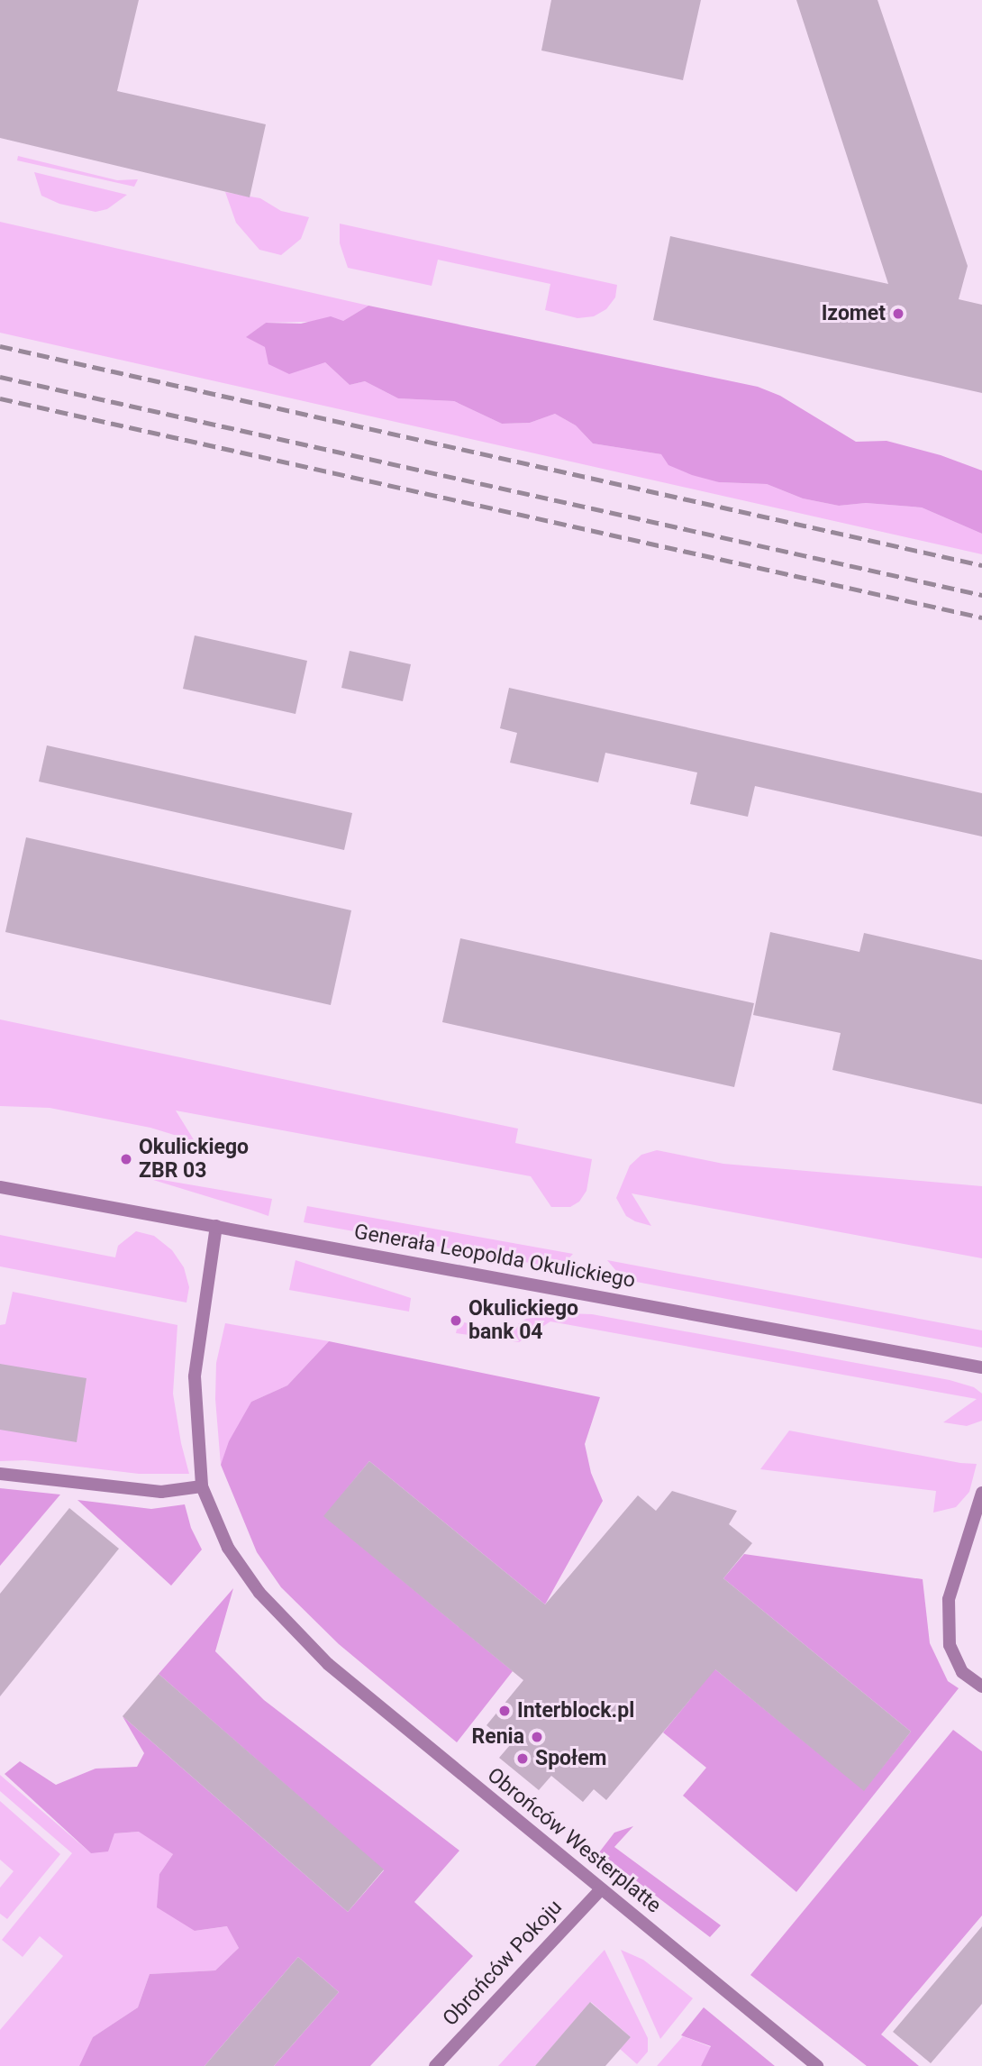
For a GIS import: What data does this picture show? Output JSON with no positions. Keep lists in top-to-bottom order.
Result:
{
  "streets": {
    "street": ["Generała Leopolda Okulickiego", "Obrońców Westerplatte", "Obrońców Pokoju"]
  },
  "crossings": [
    ["Generała Leopolda Okulickiego", "Obrońców Westerplatte"],
    ["Obrońców Westerplatte", "Obrońców Pokoju"]
  ],
  "places": [
    "Izomet",
    "Okulickiego ZBR 03",
    "Okulickiego bank 04",
    "Interblock.pl",
    "Renia",
    "Społem"
  ]
}
